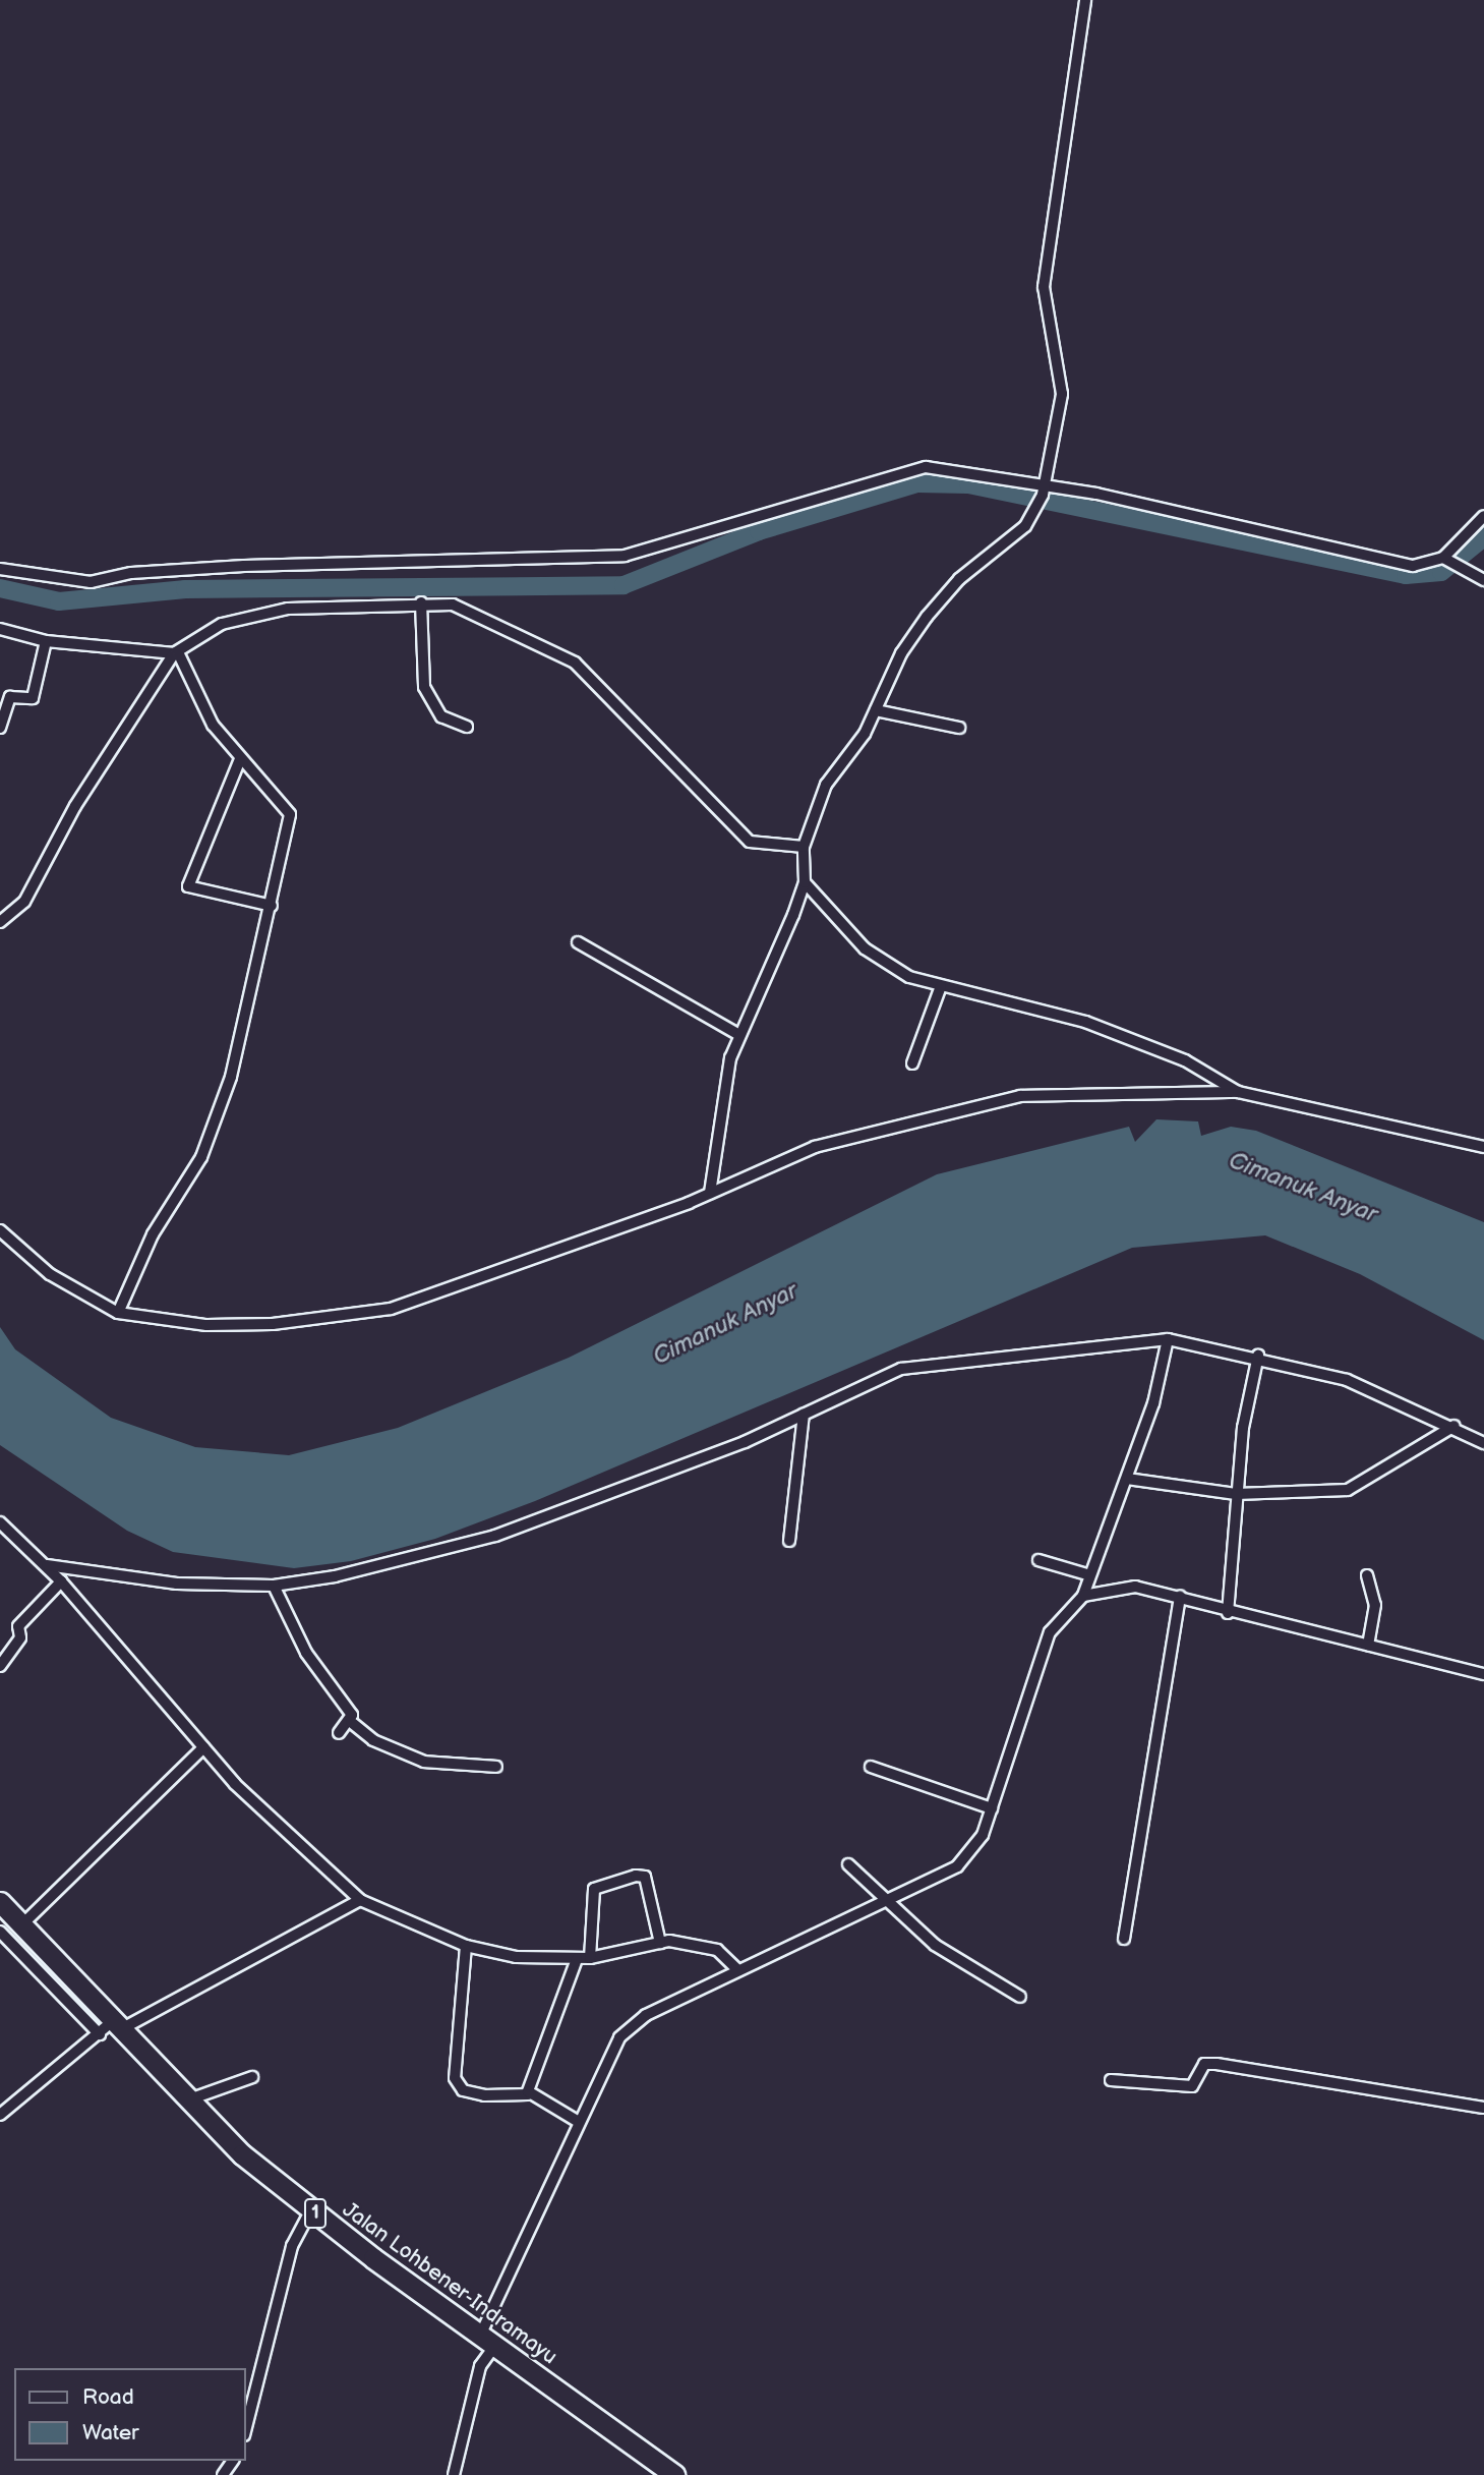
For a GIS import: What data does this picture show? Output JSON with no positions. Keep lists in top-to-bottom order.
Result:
{
  "streets": {
    "highway": ["1", "Jalan Lohbener-Indramayu"]
  },
  "water": ["Cimanuk Anyar"],
  "legend": ["Road", "Water"]
}
